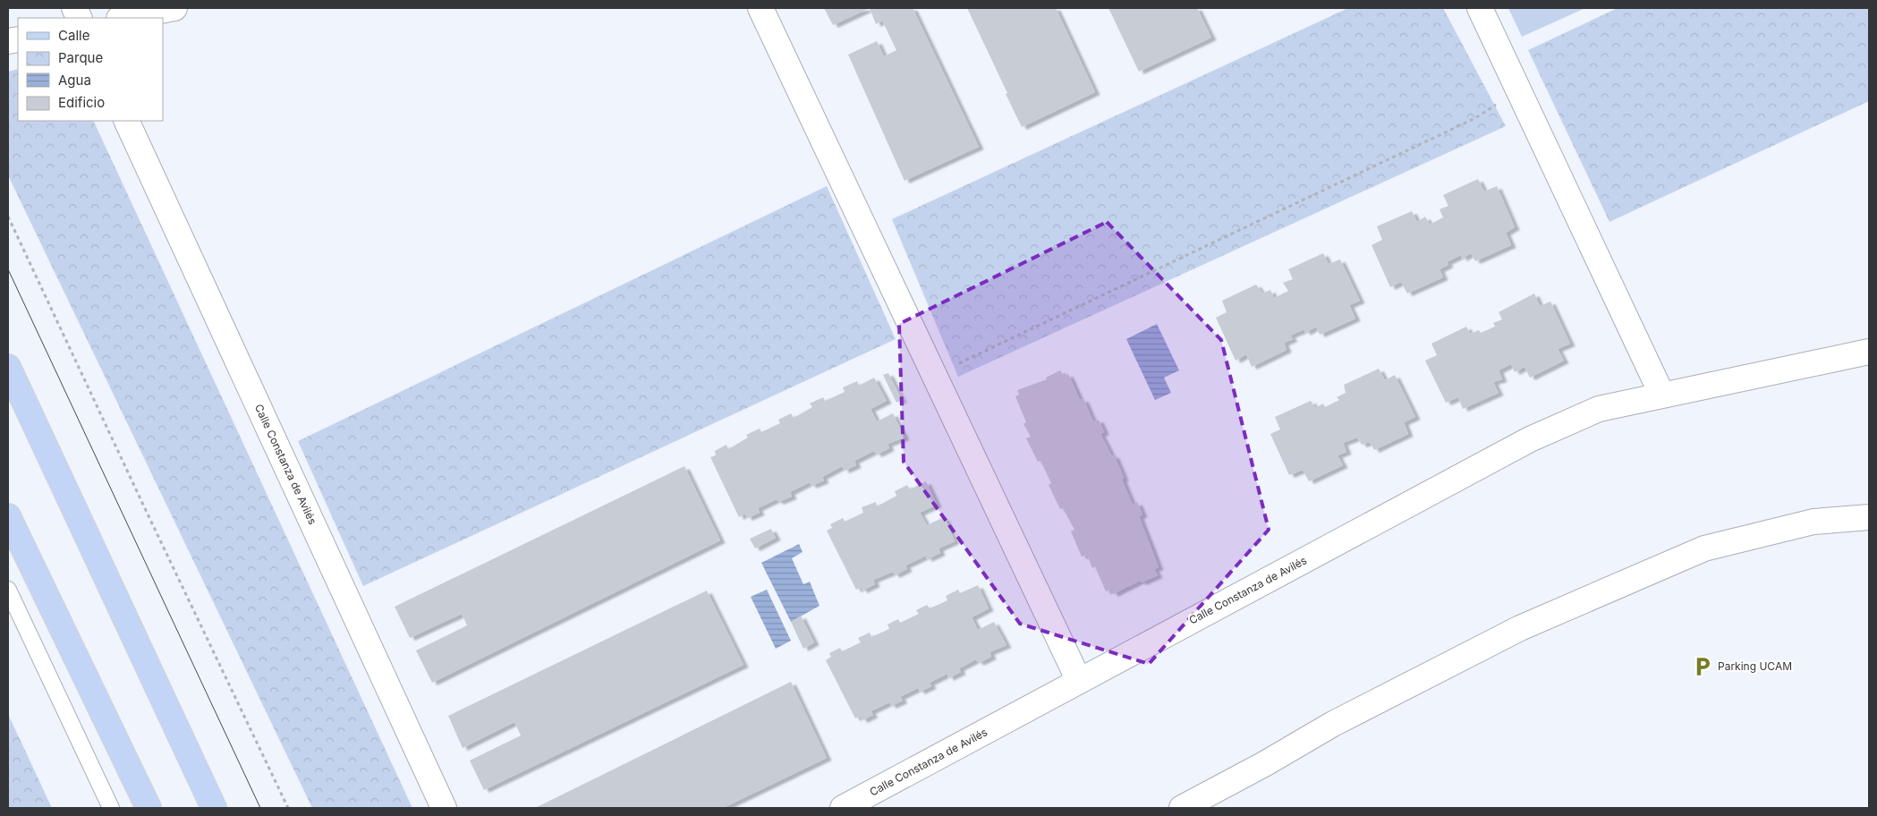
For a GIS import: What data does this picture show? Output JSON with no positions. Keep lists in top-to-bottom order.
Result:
{
  "streets": {
    "street": ["Calle Constanza de Avilés"]
  },
  "places": {
    "parking": ["Parking UCAM"]
  },
  "legend": [
    "Calle",
    "Parque",
    "Agua",
    "Edificio"
  ]
}
